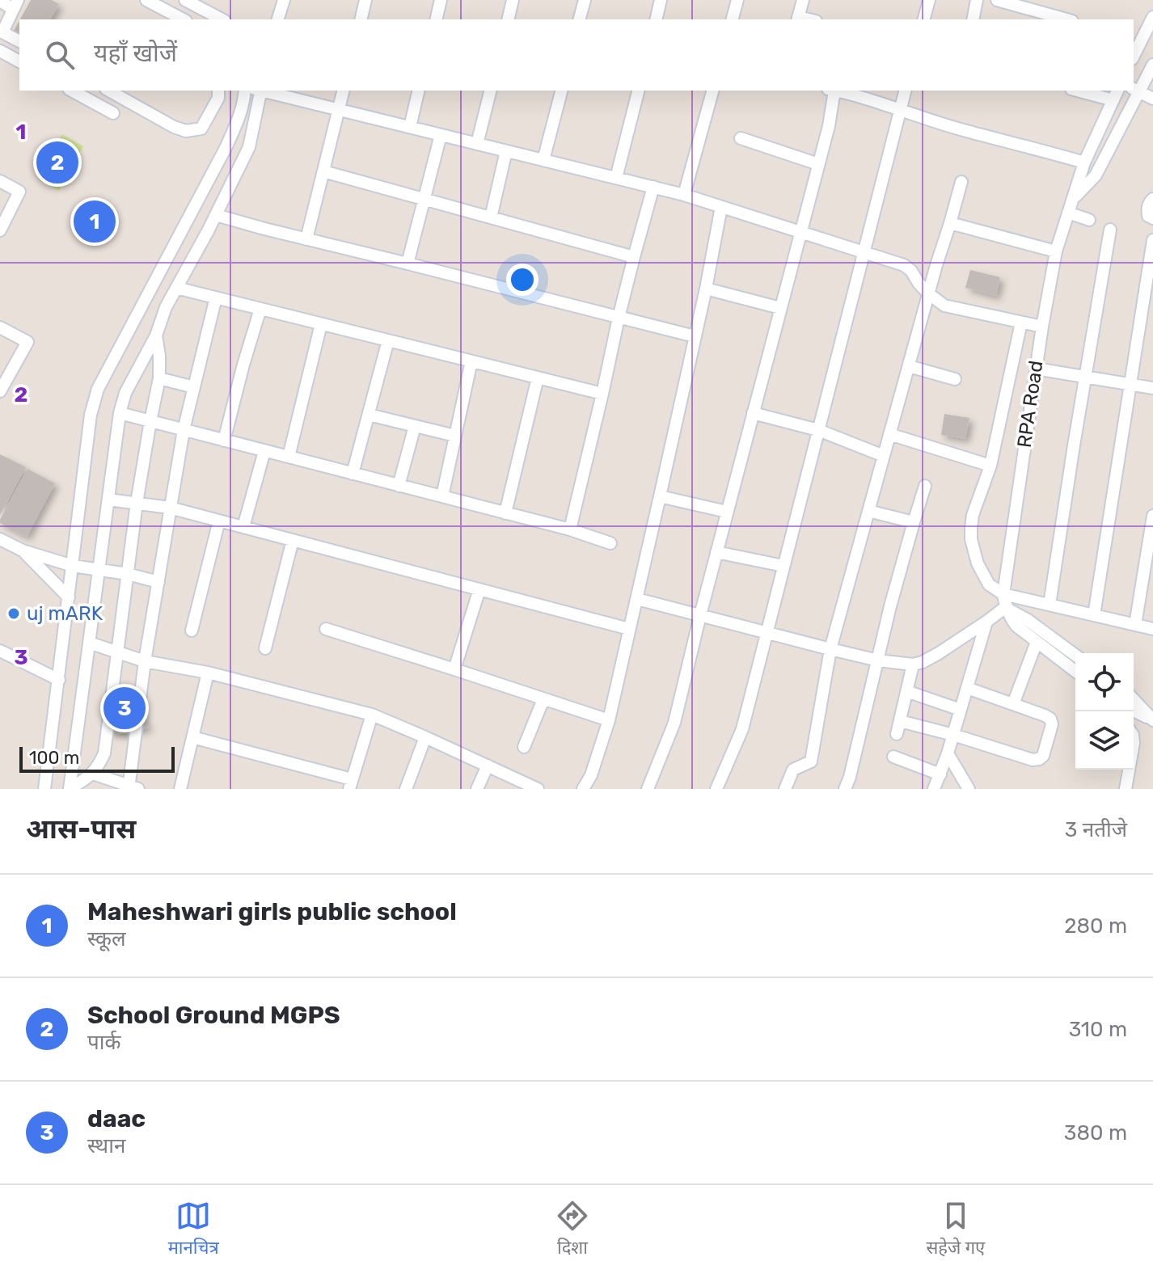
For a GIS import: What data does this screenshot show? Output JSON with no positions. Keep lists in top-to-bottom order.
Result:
{
  "streets": {
    "street": ["RPA Road"]
  },
  "places": ["uj mARK"],
  "scale_bar": "100 m",
  "page": {
    "search": "यहाँ खोजें",
    "pins": ["2", "1", "3"],
    "scale": "100 m",
    "heading": ["आस-पास", "3 नतीजे"],
    "list": [
      {
        "mark": "1",
        "name": "Maheshwari girls public school",
        "note": "स्कूल",
        "value": "280 m"
      },
      {
        "mark": "2",
        "name": "School Ground MGPS",
        "note": "पार्क",
        "value": "310 m"
      },
      {
        "mark": "3",
        "name": "daac",
        "note": "स्थान",
        "value": "380 m"
      }
    ],
    "nav": ["मानचित्र", "दिशा", "सहेजे गए"]
  },
  "grid": {
    "rows": ["1", "2", "3"]
  }
}
